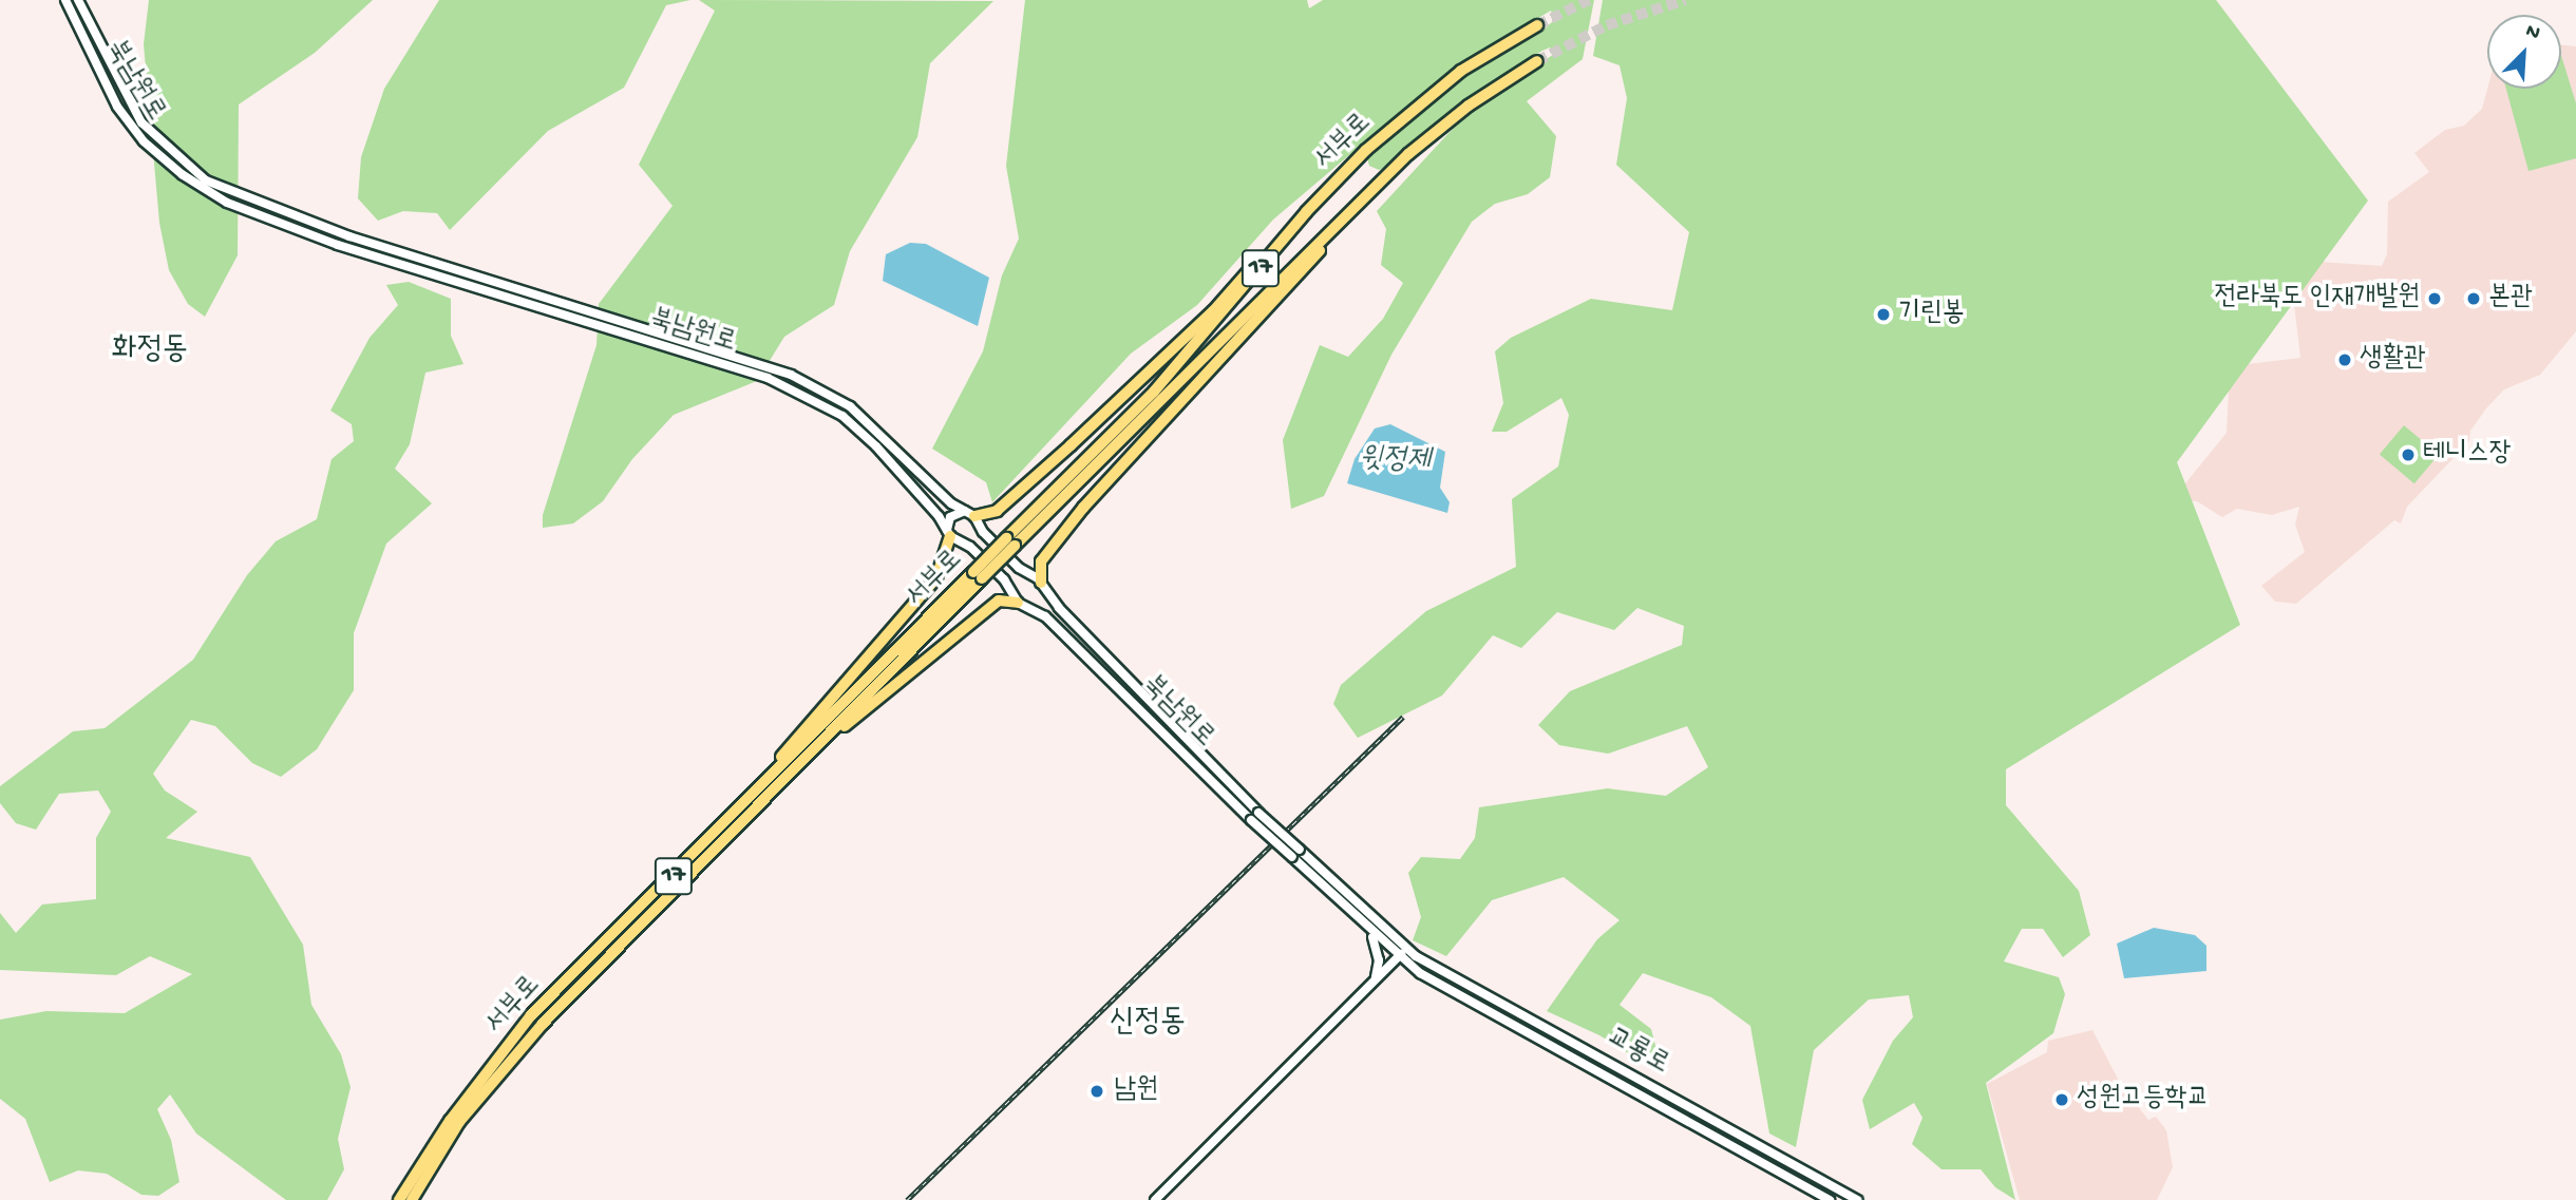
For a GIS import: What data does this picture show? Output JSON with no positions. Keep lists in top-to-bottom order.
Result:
{
  "streets": {
    "highway": ["서부로", "17"],
    "street": ["북남원로", "교룡로"]
  },
  "crossings": [
    ["북남원로", "교룡로"]
  ],
  "districts": ["화정동", "신정동"],
  "water": ["윗정제"],
  "places": [
    "전라북도 인재개발원",
    "본관",
    "기린봉",
    "생활관",
    "테니스장",
    "남원",
    "성원고등학교"
  ],
  "north": "top right"
}
